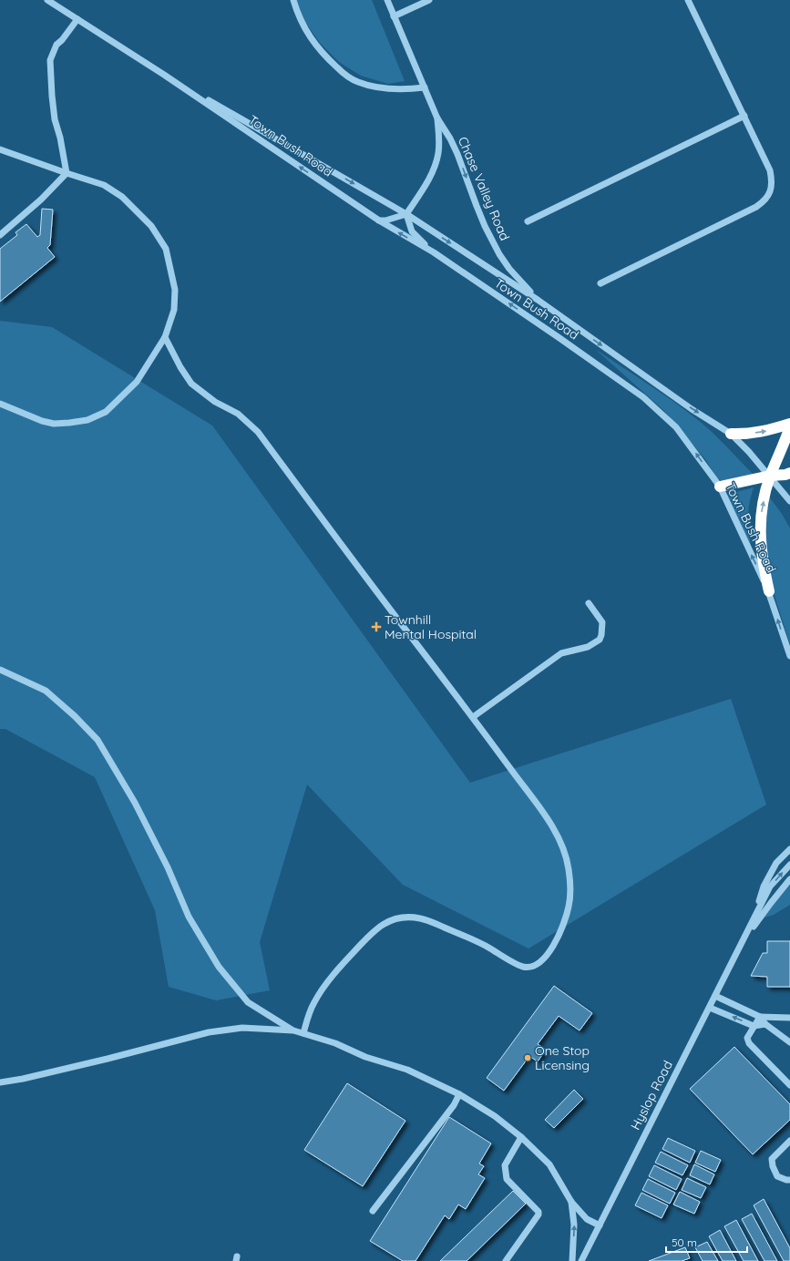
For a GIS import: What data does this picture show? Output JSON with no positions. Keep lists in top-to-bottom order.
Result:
{
  "streets": {
    "street": ["Town Bush Road", "Chase Valley Road", "Hyslop Road"]
  },
  "crossings": [
    ["Town Bush Road", "Chase Valley Road"]
  ],
  "one_way": ["Chase Valley Road"],
  "places": {
    "health": ["Townhill Mental Hospital"],
    "other": ["One Stop Licensing"]
  },
  "scale_bar": "50 m"
}
